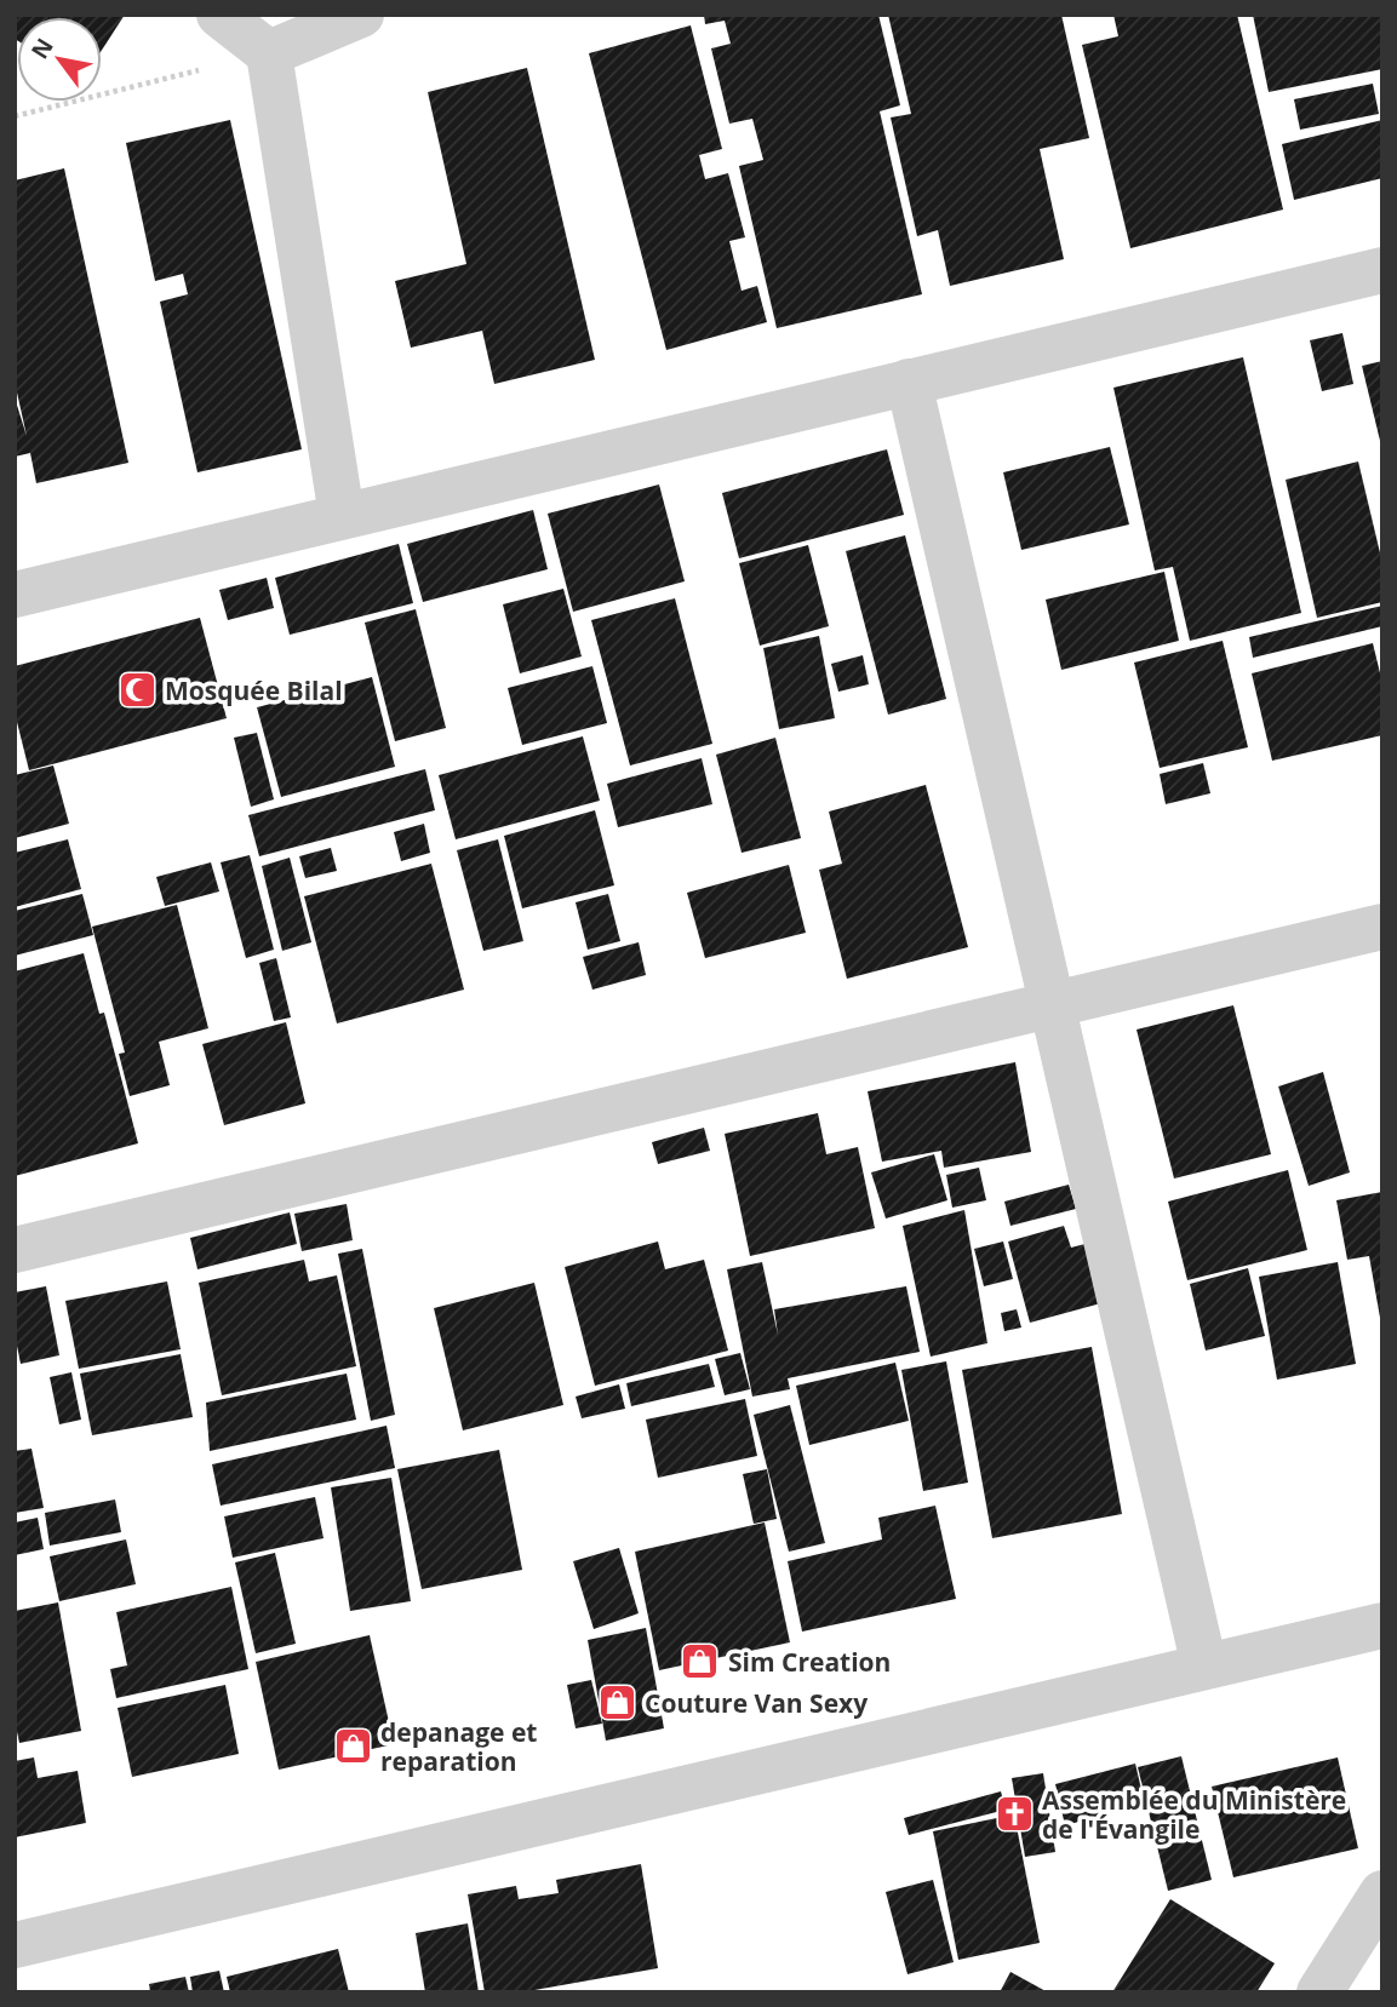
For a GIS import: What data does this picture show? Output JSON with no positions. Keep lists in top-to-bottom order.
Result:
{
  "places": {
    "mosque": ["Mosquée Bilal"],
    "shop": ["Sim Creation", "Couture Van Sexy", "depanage et reparation"],
    "church": ["Assemblée du Ministère de l'Évangile"]
  },
  "north": "top left"
}
